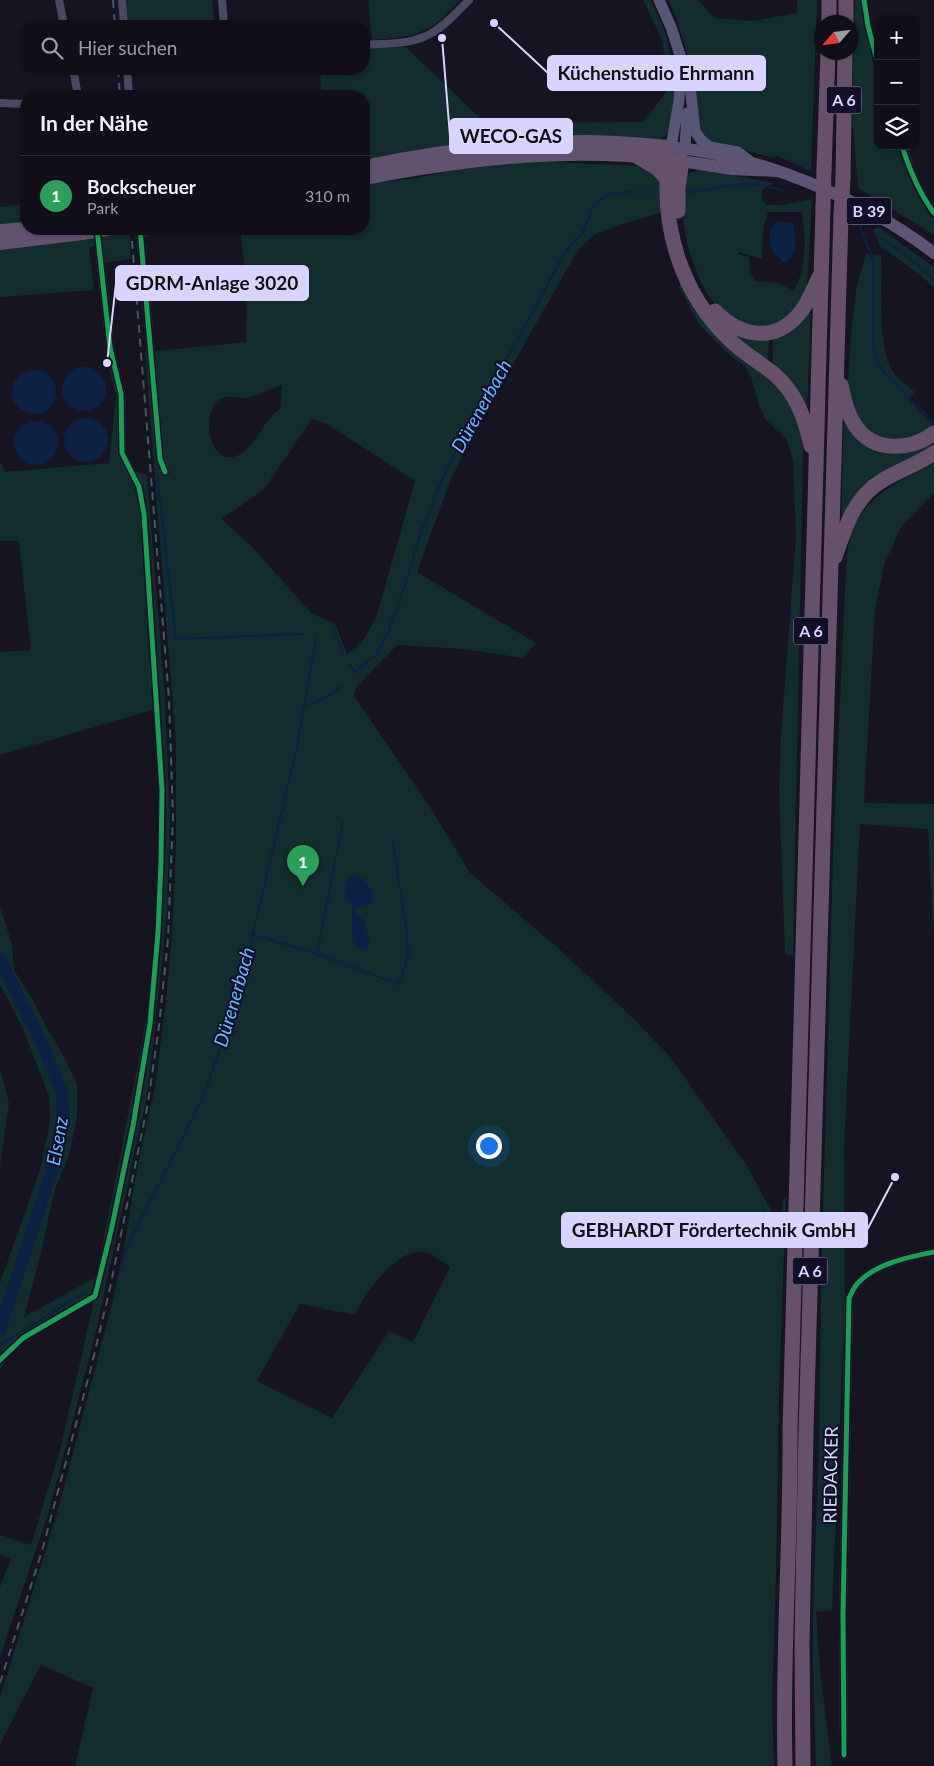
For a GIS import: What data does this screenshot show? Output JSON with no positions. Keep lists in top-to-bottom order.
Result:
{
  "streets": {
    "highway": ["A 6", "B 39"],
    "street": ["RIEDACKER"]
  },
  "water": ["Dürenerbach", "Elsenz"],
  "places": [
    "Küchenstudio Ehrmann",
    "WECO-GAS",
    "GDRM-Anlage 3020",
    "GEBHARDT Fördertechnik GmbH"
  ],
  "north": "bottom left",
  "page": {
    "map_buttons": ["+", "−"],
    "search": "Hier suchen",
    "heading": "In der Nähe",
    "list": [
      {
        "mark": "1",
        "name": "Bockscheuer",
        "note": "Park",
        "value": "310 m"
      }
    ],
    "pins": "1"
  }
}
